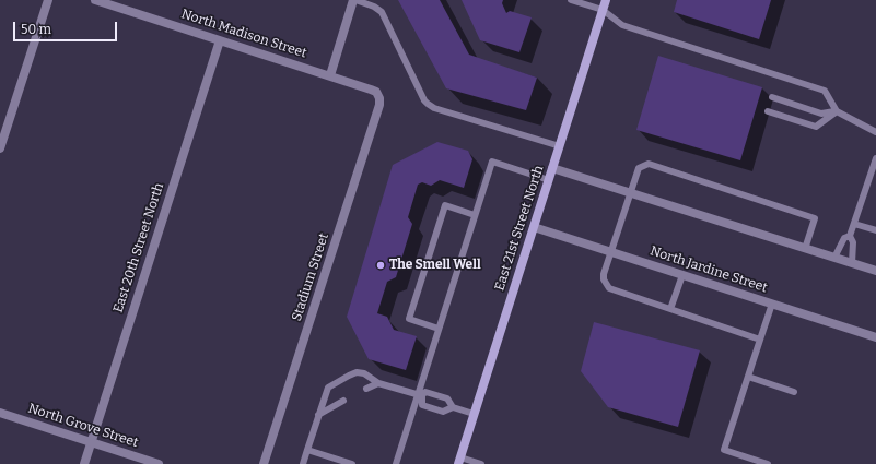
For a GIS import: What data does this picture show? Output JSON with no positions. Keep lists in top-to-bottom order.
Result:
{
  "streets": {
    "main road": ["East 21st Street North"],
    "street": [
      "North Madison Street",
      "East 20th Street North",
      "North Jardine Street",
      "Stadium Street",
      "North Grove Street"
    ]
  },
  "crossings": [
    ["North Madison Street", "East 20th Street North"],
    ["North Madison Street", "Stadium Street"],
    ["East 21st Street North", "North Jardine Street"],
    ["East 20th Street North", "North Grove Street"]
  ],
  "places": ["The Smell Well"],
  "scale_bar": "50 m"
}
